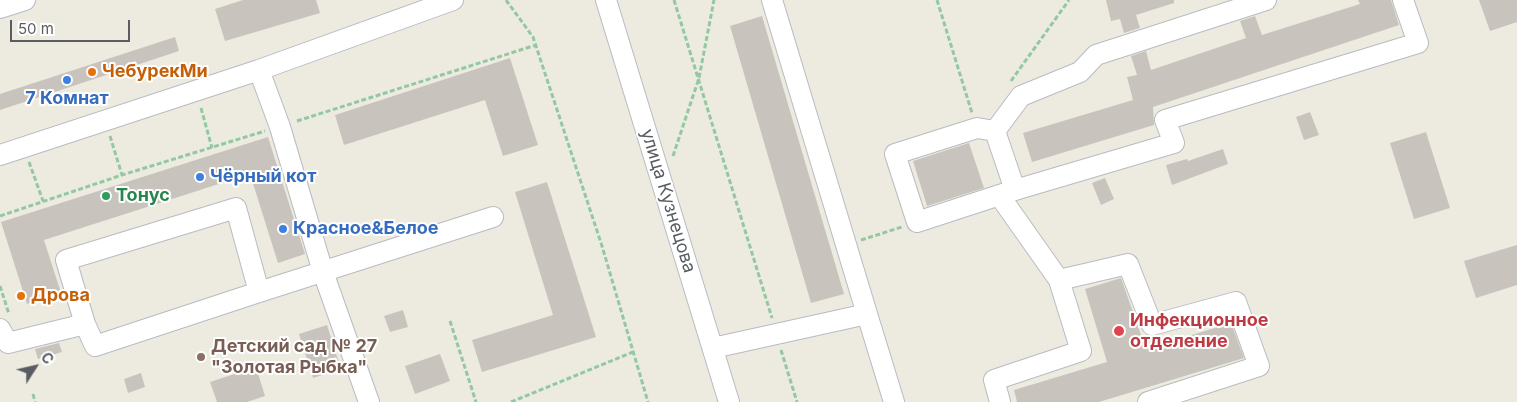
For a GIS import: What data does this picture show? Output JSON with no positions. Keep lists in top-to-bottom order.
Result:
{
  "streets": {
    "street": ["улица Кузнецова"]
  },
  "places": [
    "ЧебурекМи",
    "7 Комнат",
    "Чёрный кот",
    "Тонус",
    "Красное&Белое",
    "Дрова",
    "Инфекционное отделение",
    "Детский сад № 27 \"Золотая Рыбка\""
  ],
  "scale_bar": "50 m",
  "north": "top right"
}
